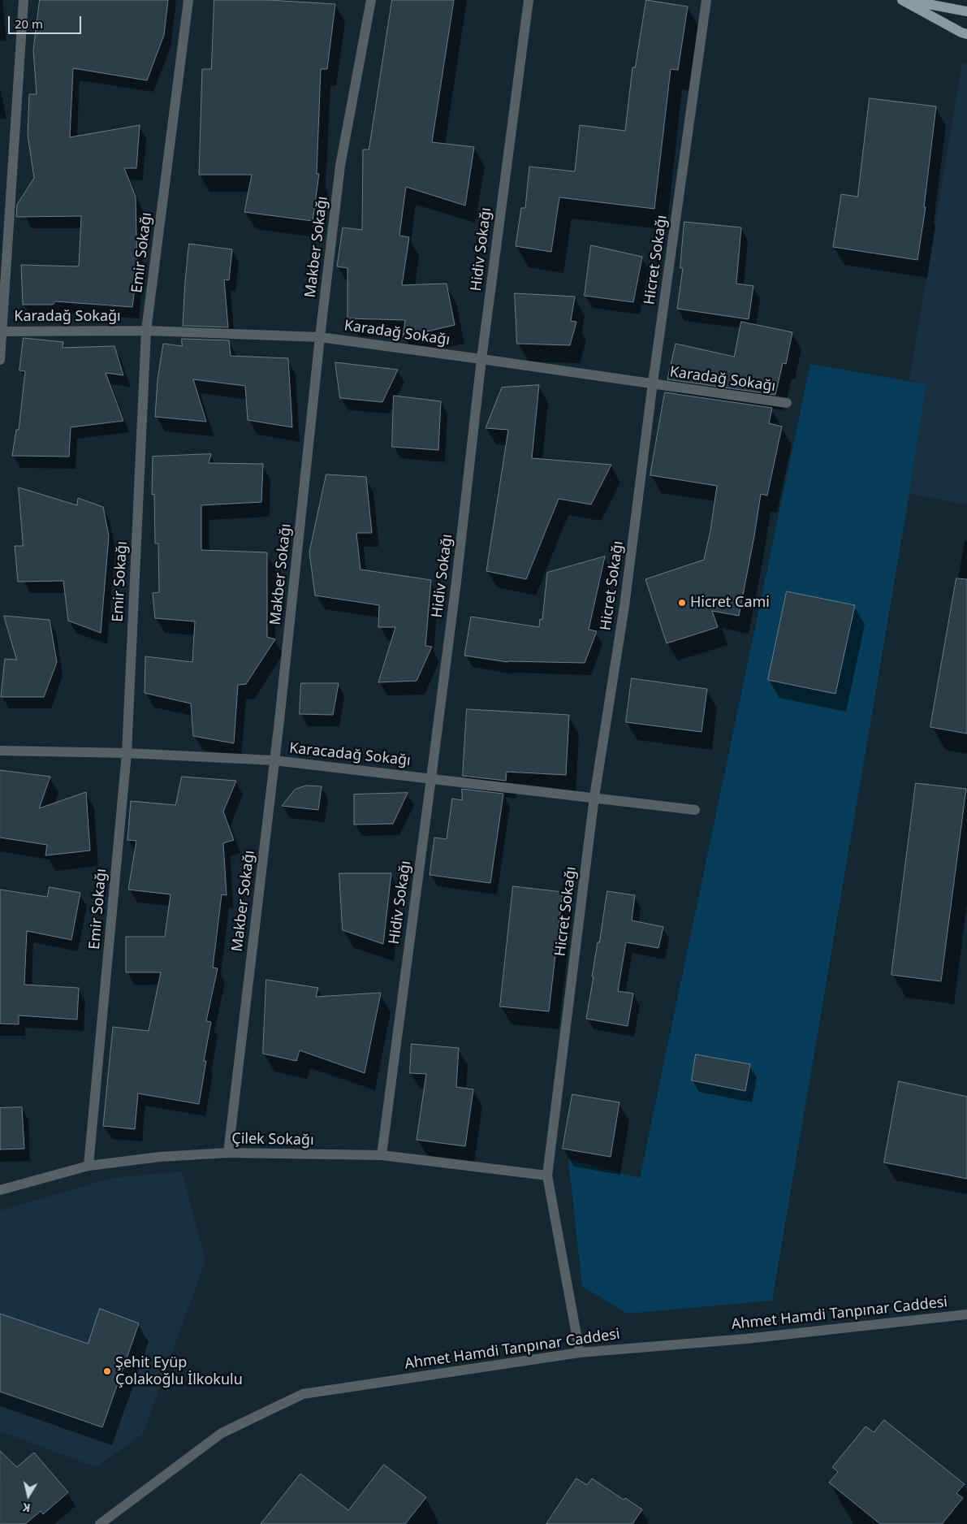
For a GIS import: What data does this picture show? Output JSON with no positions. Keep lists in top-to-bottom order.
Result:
{
  "streets": {
    "street": [
      "Makber Sokağı",
      "Hidiv Sokağı",
      "Emir Sokağı",
      "Hicret Sokağı",
      "Karadağ Sokağı",
      "Karacadağ Sokağı",
      "Çilek Sokağı",
      "Ahmet Hamdi Tanpınar Caddesi"
    ]
  },
  "crossings": [
    ["Makber Sokağı", "Karadağ Sokağı"],
    ["Makber Sokağı", "Karacadağ Sokağı"],
    ["Makber Sokağı", "Çilek Sokağı"],
    ["Hidiv Sokağı", "Karadağ Sokağı"],
    ["Hidiv Sokağı", "Karacadağ Sokağı"],
    ["Hidiv Sokağı", "Çilek Sokağı"],
    ["Emir Sokağı", "Karadağ Sokağı"],
    ["Emir Sokağı", "Karacadağ Sokağı"],
    ["Emir Sokağı", "Çilek Sokağı"],
    ["Hicret Sokağı", "Karadağ Sokağı"],
    ["Hicret Sokağı", "Karacadağ Sokağı"],
    ["Hicret Sokağı", "Çilek Sokağı"],
    ["Hicret Sokağı", "Ahmet Hamdi Tanpınar Caddesi"]
  ],
  "places": ["Hicret Cami", "Şehit Eyüp Çolakoğlu İlkokulu"],
  "scale_bar": "20 m",
  "north": "bottom"
}
